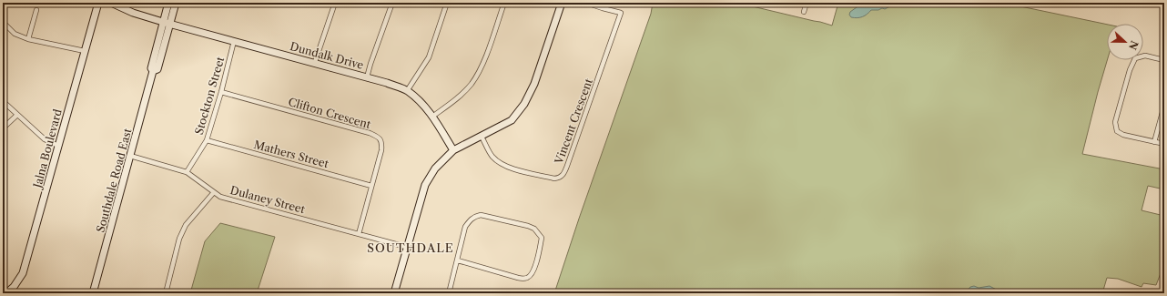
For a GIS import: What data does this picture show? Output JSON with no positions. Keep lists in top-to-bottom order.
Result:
{
  "streets": {
    "street": [
      "Dundalk Drive",
      "Stockton Street",
      "Clifton Crescent",
      "Vincent Crescent",
      "Jalna Boulevard",
      "Mathers Street",
      "Southdale Road East",
      "Dulaney Street"
    ]
  },
  "crossings": [
    ["Dundalk Drive", "Stockton Street"],
    ["Dundalk Drive", "Southdale Road East"],
    ["Stockton Street", "Clifton Crescent"],
    ["Stockton Street", "Mathers Street"],
    ["Stockton Street", "Dulaney Street"],
    ["Clifton Crescent", "Mathers Street"],
    ["Clifton Crescent", "Dulaney Street"],
    ["Southdale Road East", "Dulaney Street"]
  ],
  "districts": ["SOUTHDALE"],
  "north": "right"
}
